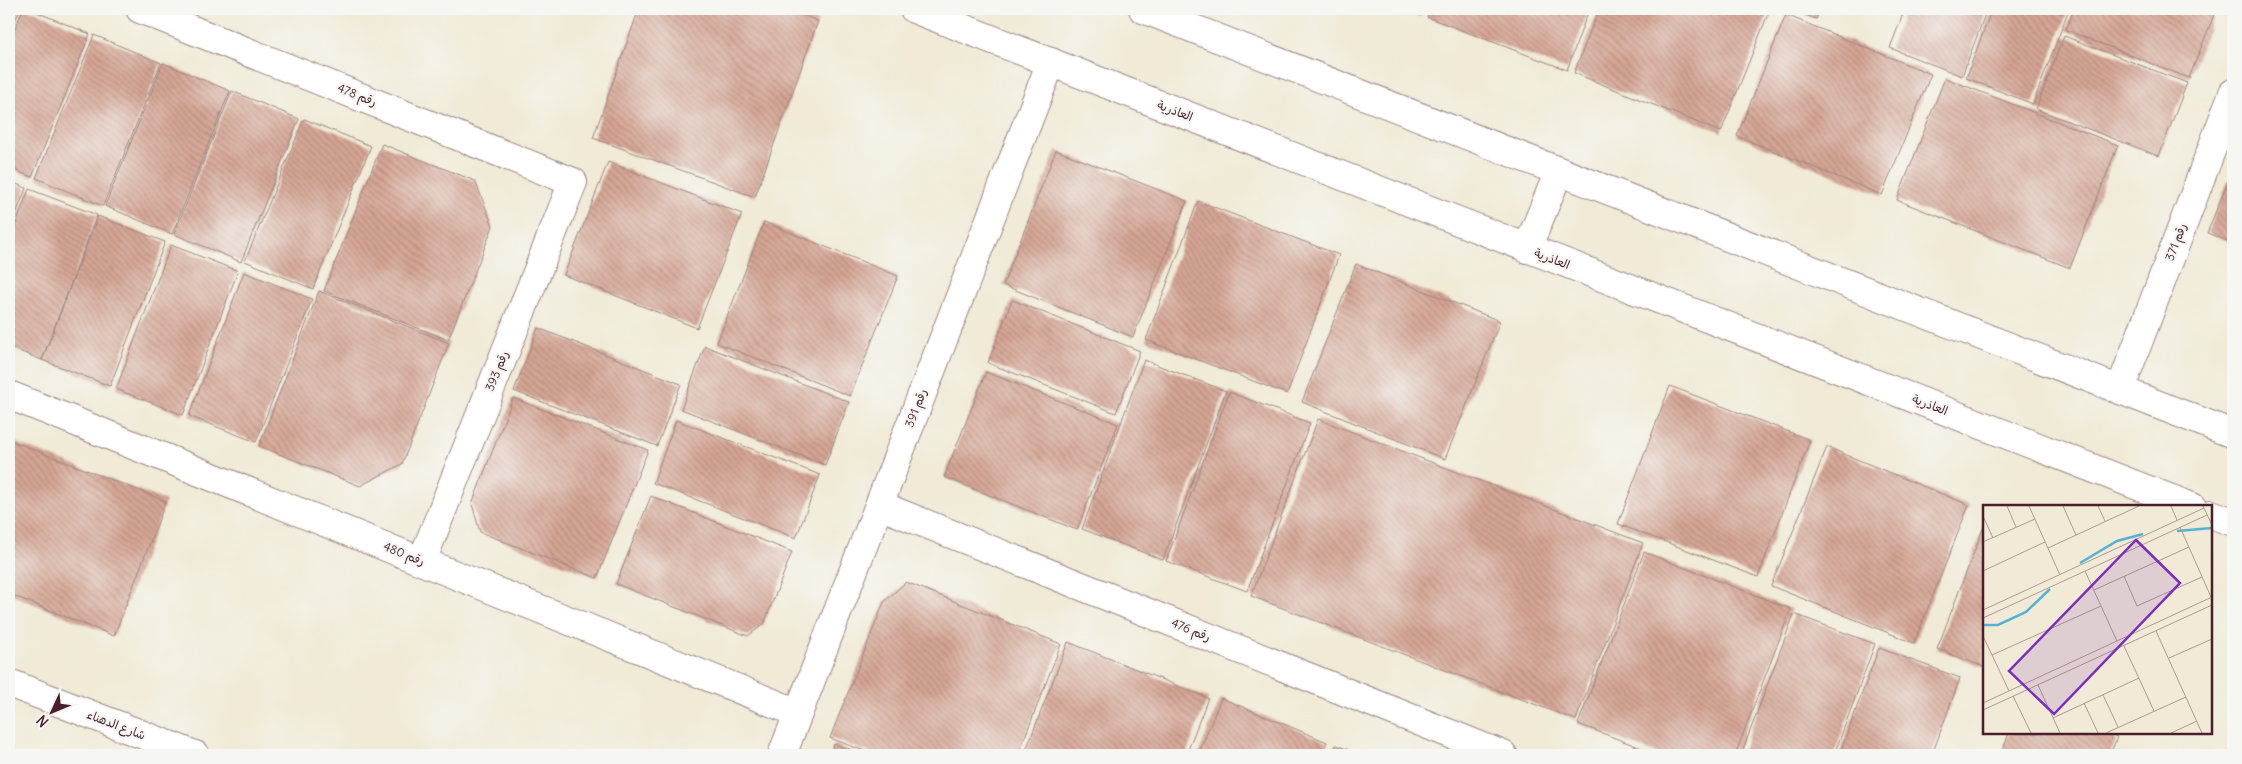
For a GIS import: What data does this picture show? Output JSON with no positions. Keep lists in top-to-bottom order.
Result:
{
  "streets": {
    "street": [
      "رقم 478",
      "العاذرية",
      "رقم 371",
      "رقم 393",
      "رقم 391",
      "رقم 480",
      "رقم 476",
      "شارع الدهناء"
    ]
  },
  "crossings": [
    ["رقم 478", "رقم 393"],
    ["العاذرية", "رقم 391"],
    ["رقم 393", "رقم 480"],
    ["رقم 391", "رقم 480"],
    ["رقم 391", "رقم 476"]
  ],
  "north": "bottom left"
}
